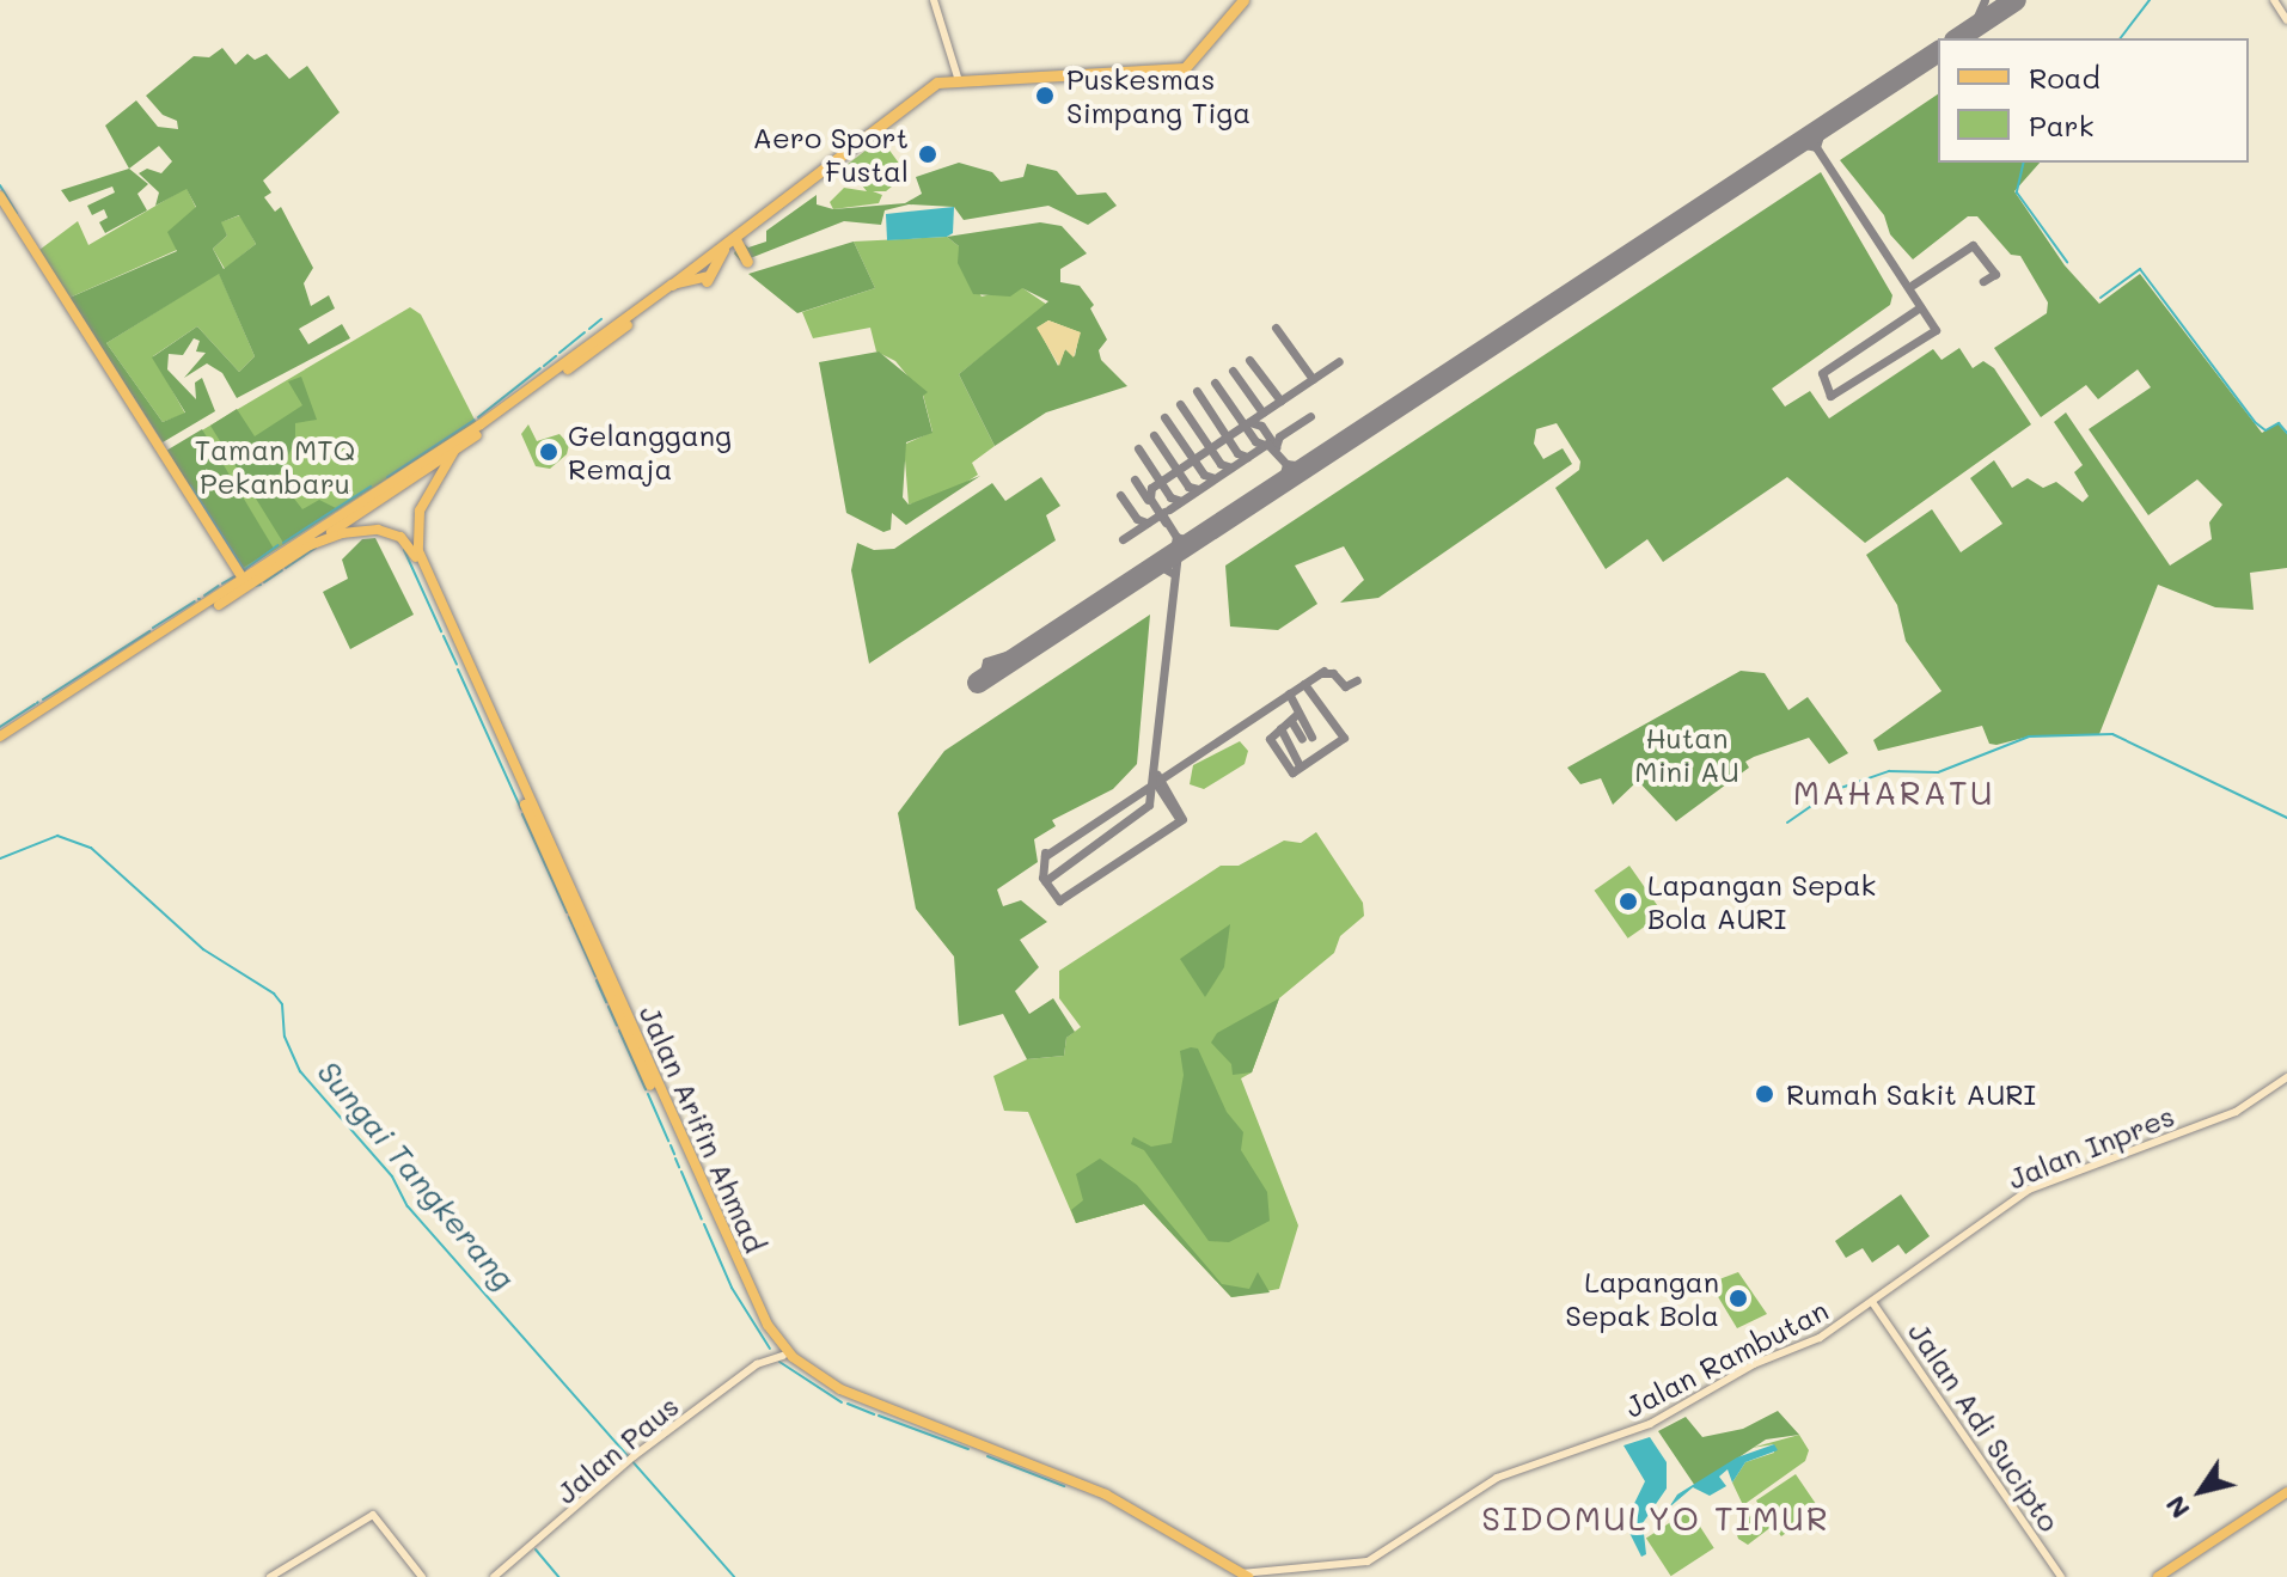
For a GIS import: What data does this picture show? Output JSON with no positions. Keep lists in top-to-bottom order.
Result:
{
  "streets": {
    "main road": [
      "Jalan Arifin Ahmad",
      "Jalan Inpres",
      "Jalan Rambutan",
      "Jalan Adi Sucipto",
      "Jalan Paus"
    ]
  },
  "crossings": [
    ["Jalan Arifin Ahmad", "Jalan Rambutan"],
    ["Jalan Inpres", "Jalan Rambutan"],
    ["Jalan Inpres", "Jalan Adi Sucipto"],
    ["Jalan Rambutan", "Jalan Adi Sucipto"]
  ],
  "districts": ["MAHARATU", "SIDOMULYO TIMUR"],
  "water": ["Sungai Tangkerang"],
  "parks": ["Taman MTQ Pekanbaru", "Hutan Mini AU"],
  "places": [
    "Puskesmas Simpang Tiga",
    "Aero Sport Fustal",
    "Gelanggang Remaja",
    "Lapangan Sepak Bola AURI",
    "Rumah Sakit AURI",
    "Lapangan Sepak Bola"
  ],
  "legend": ["Road", "Park"],
  "north": "bottom left"
}
